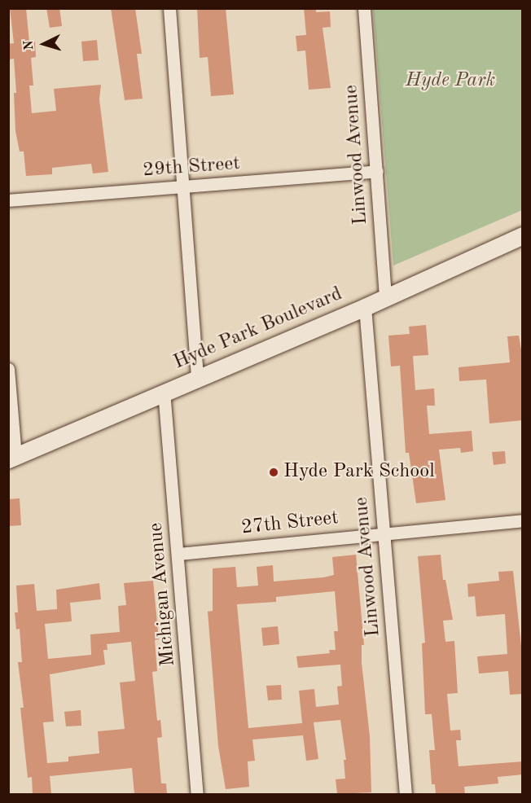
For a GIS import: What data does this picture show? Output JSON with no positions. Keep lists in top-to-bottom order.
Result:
{
  "streets": {
    "main road": ["Hyde Park Boulevard"],
    "street": [
      "Linwood Avenue",
      "29th Street",
      "27th Street",
      "Michigan Avenue"
    ]
  },
  "crossings": [
    ["Linwood Avenue", "29th Street"],
    ["Linwood Avenue", "Hyde Park Boulevard"],
    ["Linwood Avenue", "27th Street"],
    ["Hyde Park Boulevard", "Michigan Avenue"],
    ["27th Street", "Michigan Avenue"]
  ],
  "parks": ["Hyde Park"],
  "places": ["Hyde Park School"],
  "north": "left"
}
